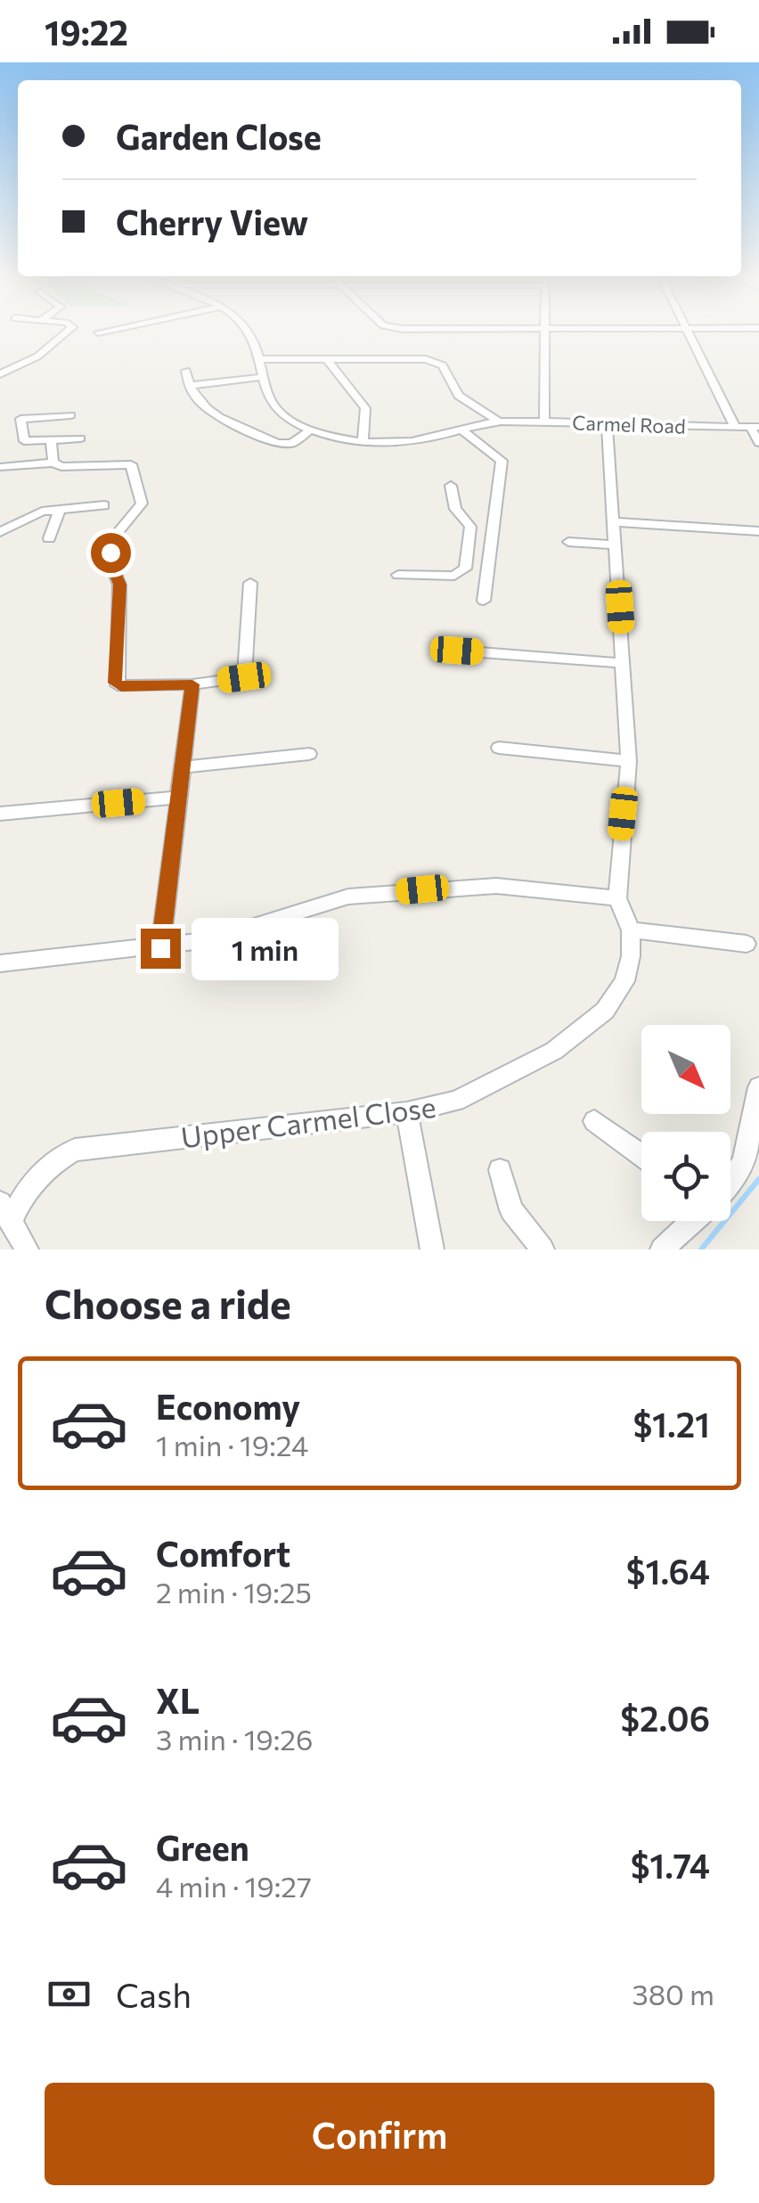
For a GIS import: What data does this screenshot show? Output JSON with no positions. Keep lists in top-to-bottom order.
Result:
{
  "streets": {
    "street": ["Carmel Road", "Upper Carmel Close"]
  },
  "north": "bottom right",
  "page": {
    "status": "19:22",
    "banner": ["Garden Close", "Cherry View"],
    "bubble": "1 min",
    "heading": "Choose a ride",
    "list": [
      {
        "name": "Economy",
        "note": "1 min · 19:24",
        "value": "$1.21"
      },
      {
        "name": "Comfort",
        "note": "2 min · 19:25",
        "value": "$1.64"
      },
      {
        "name": "XL",
        "note": "3 min · 19:26",
        "value": "$2.06"
      },
      {
        "name": "Green",
        "note": "4 min · 19:27",
        "value": "$1.74"
      }
    ],
    "pay": ["Cash", "380 m"],
    "buttons": "Confirm"
  }
}
